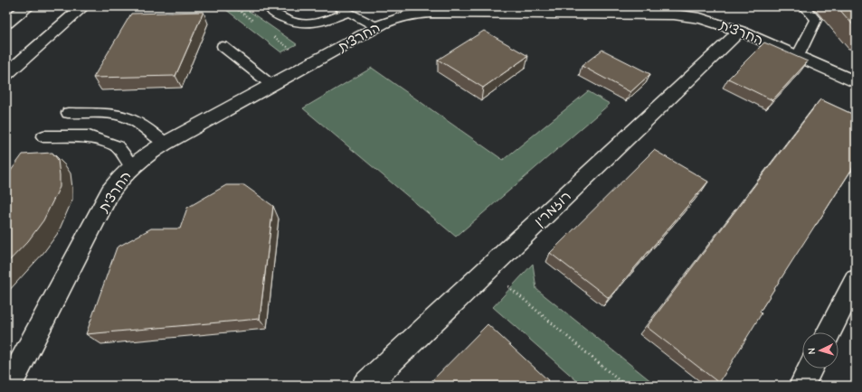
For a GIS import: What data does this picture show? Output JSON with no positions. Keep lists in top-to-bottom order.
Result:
{
  "streets": {
    "street": ["החרצית", "רוזמרין"]
  },
  "crossings": [
    ["החרצית", "רוזמרין"]
  ],
  "north": "left"
}
